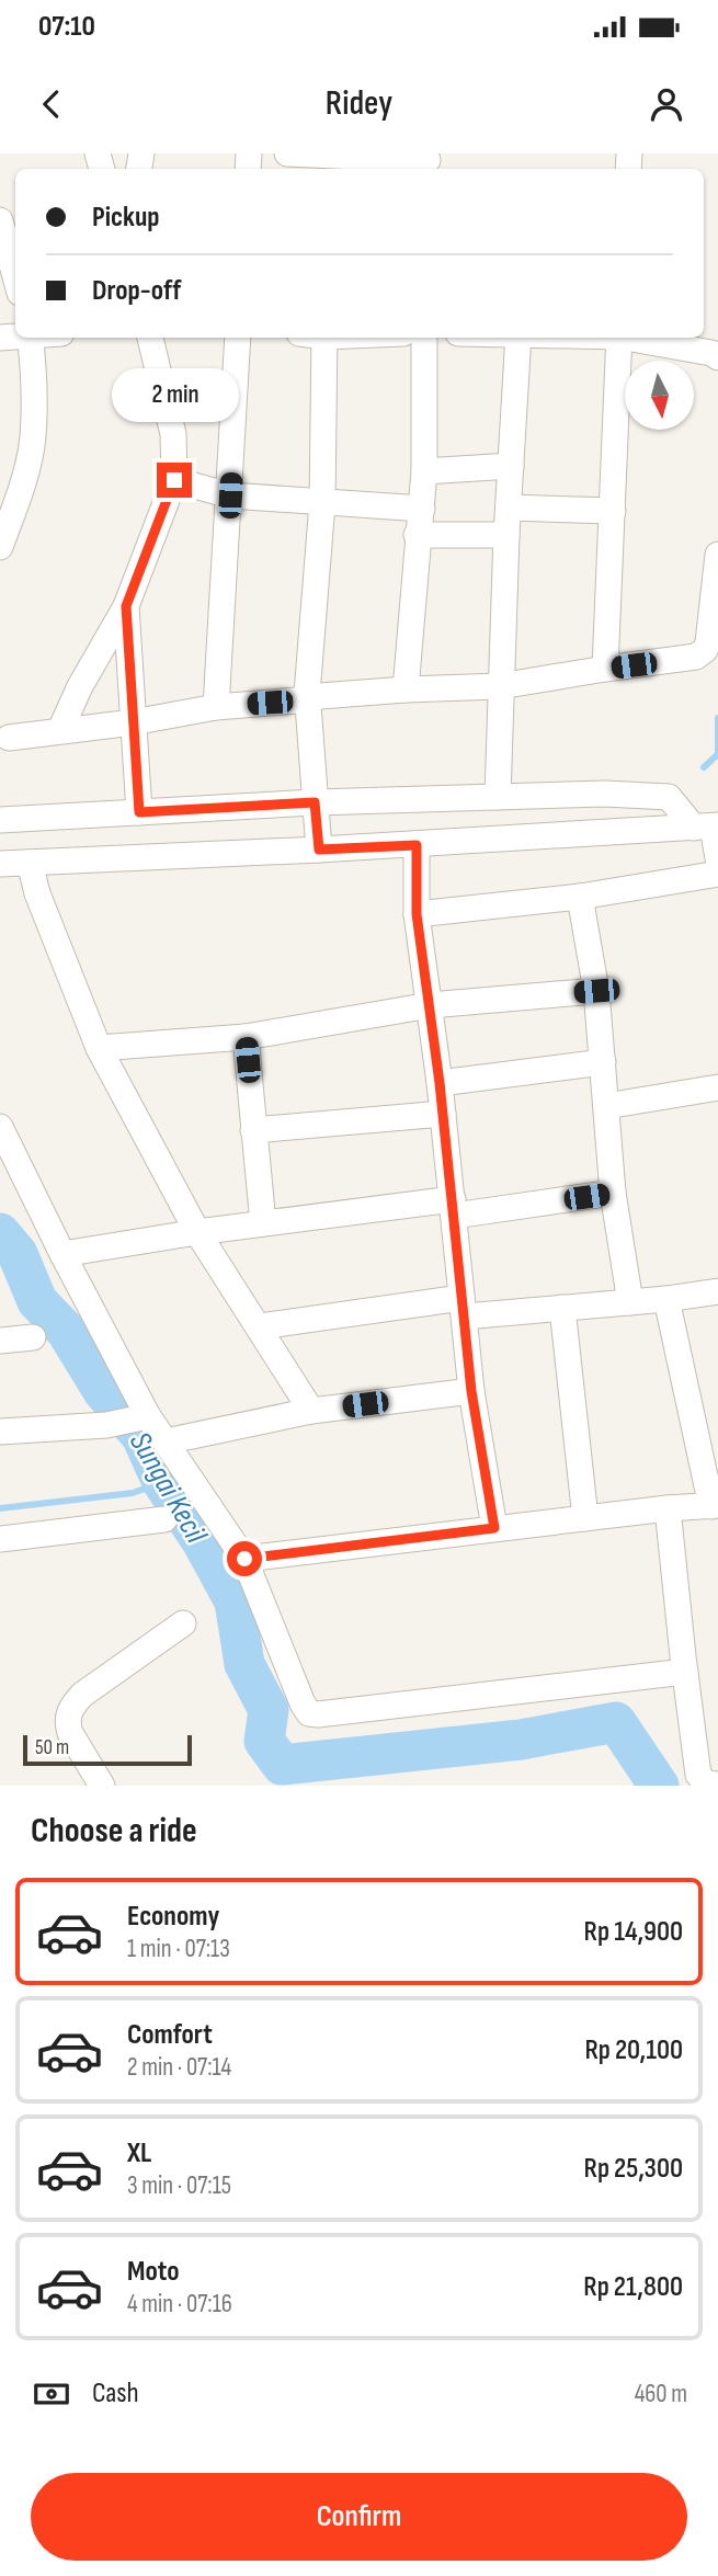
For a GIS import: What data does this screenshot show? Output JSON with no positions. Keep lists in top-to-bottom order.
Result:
{
  "water": ["Sungai Kecil"],
  "scale_bar": "50 m",
  "north": "bottom",
  "page": {
    "status": "07:10",
    "header": "Ridey",
    "banner": ["Pickup", "Drop-off"],
    "bubble": "2 min",
    "scale": "50 m",
    "heading": "Choose a ride",
    "list": [
      {
        "name": "Economy",
        "note": "1 min · 07:13",
        "value": "Rp 14,900"
      },
      {
        "name": "Comfort",
        "note": "2 min · 07:14",
        "value": "Rp 20,100"
      },
      {
        "name": "XL",
        "note": "3 min · 07:15",
        "value": "Rp 25,300"
      },
      {
        "name": "Moto",
        "note": "4 min · 07:16",
        "value": "Rp 21,800"
      }
    ],
    "pay": ["Cash", "460 m"],
    "buttons": "Confirm"
  }
}
